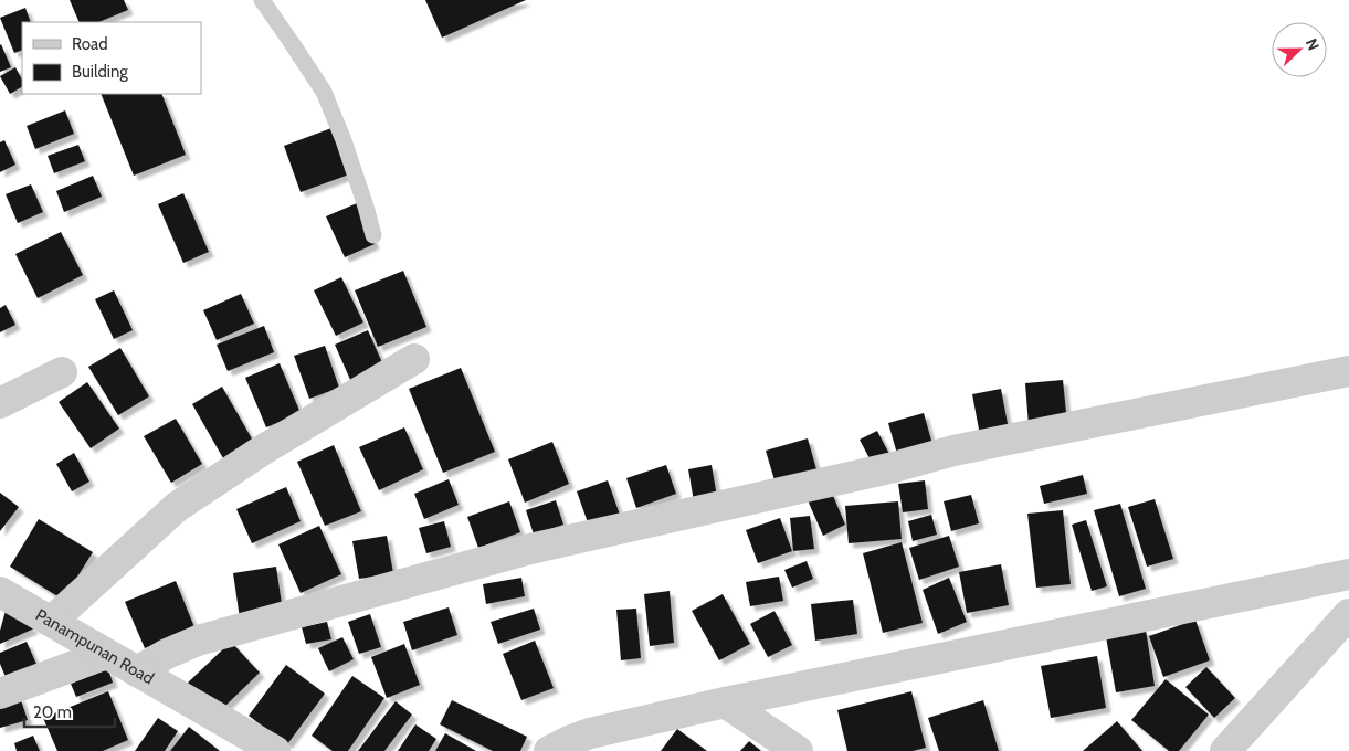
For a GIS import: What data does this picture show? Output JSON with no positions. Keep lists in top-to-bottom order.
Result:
{
  "streets": {
    "street": ["Panampunan Road"]
  },
  "legend": ["Road", "Building"],
  "scale_bar": "20 m",
  "north": "right"
}
